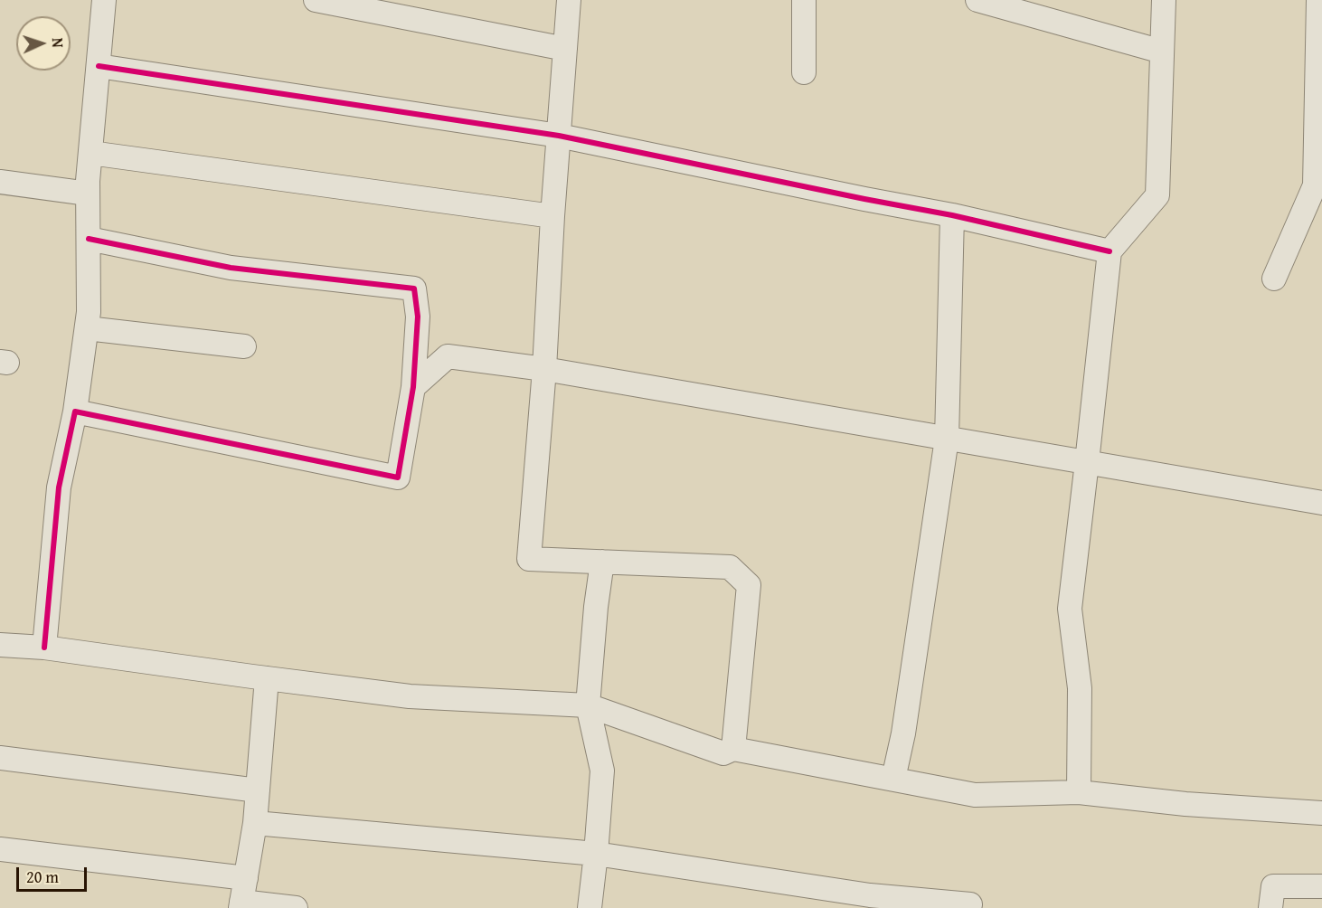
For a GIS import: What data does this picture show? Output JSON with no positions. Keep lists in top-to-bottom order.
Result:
{
  "scale_bar": "20 m",
  "north": "right"
}
